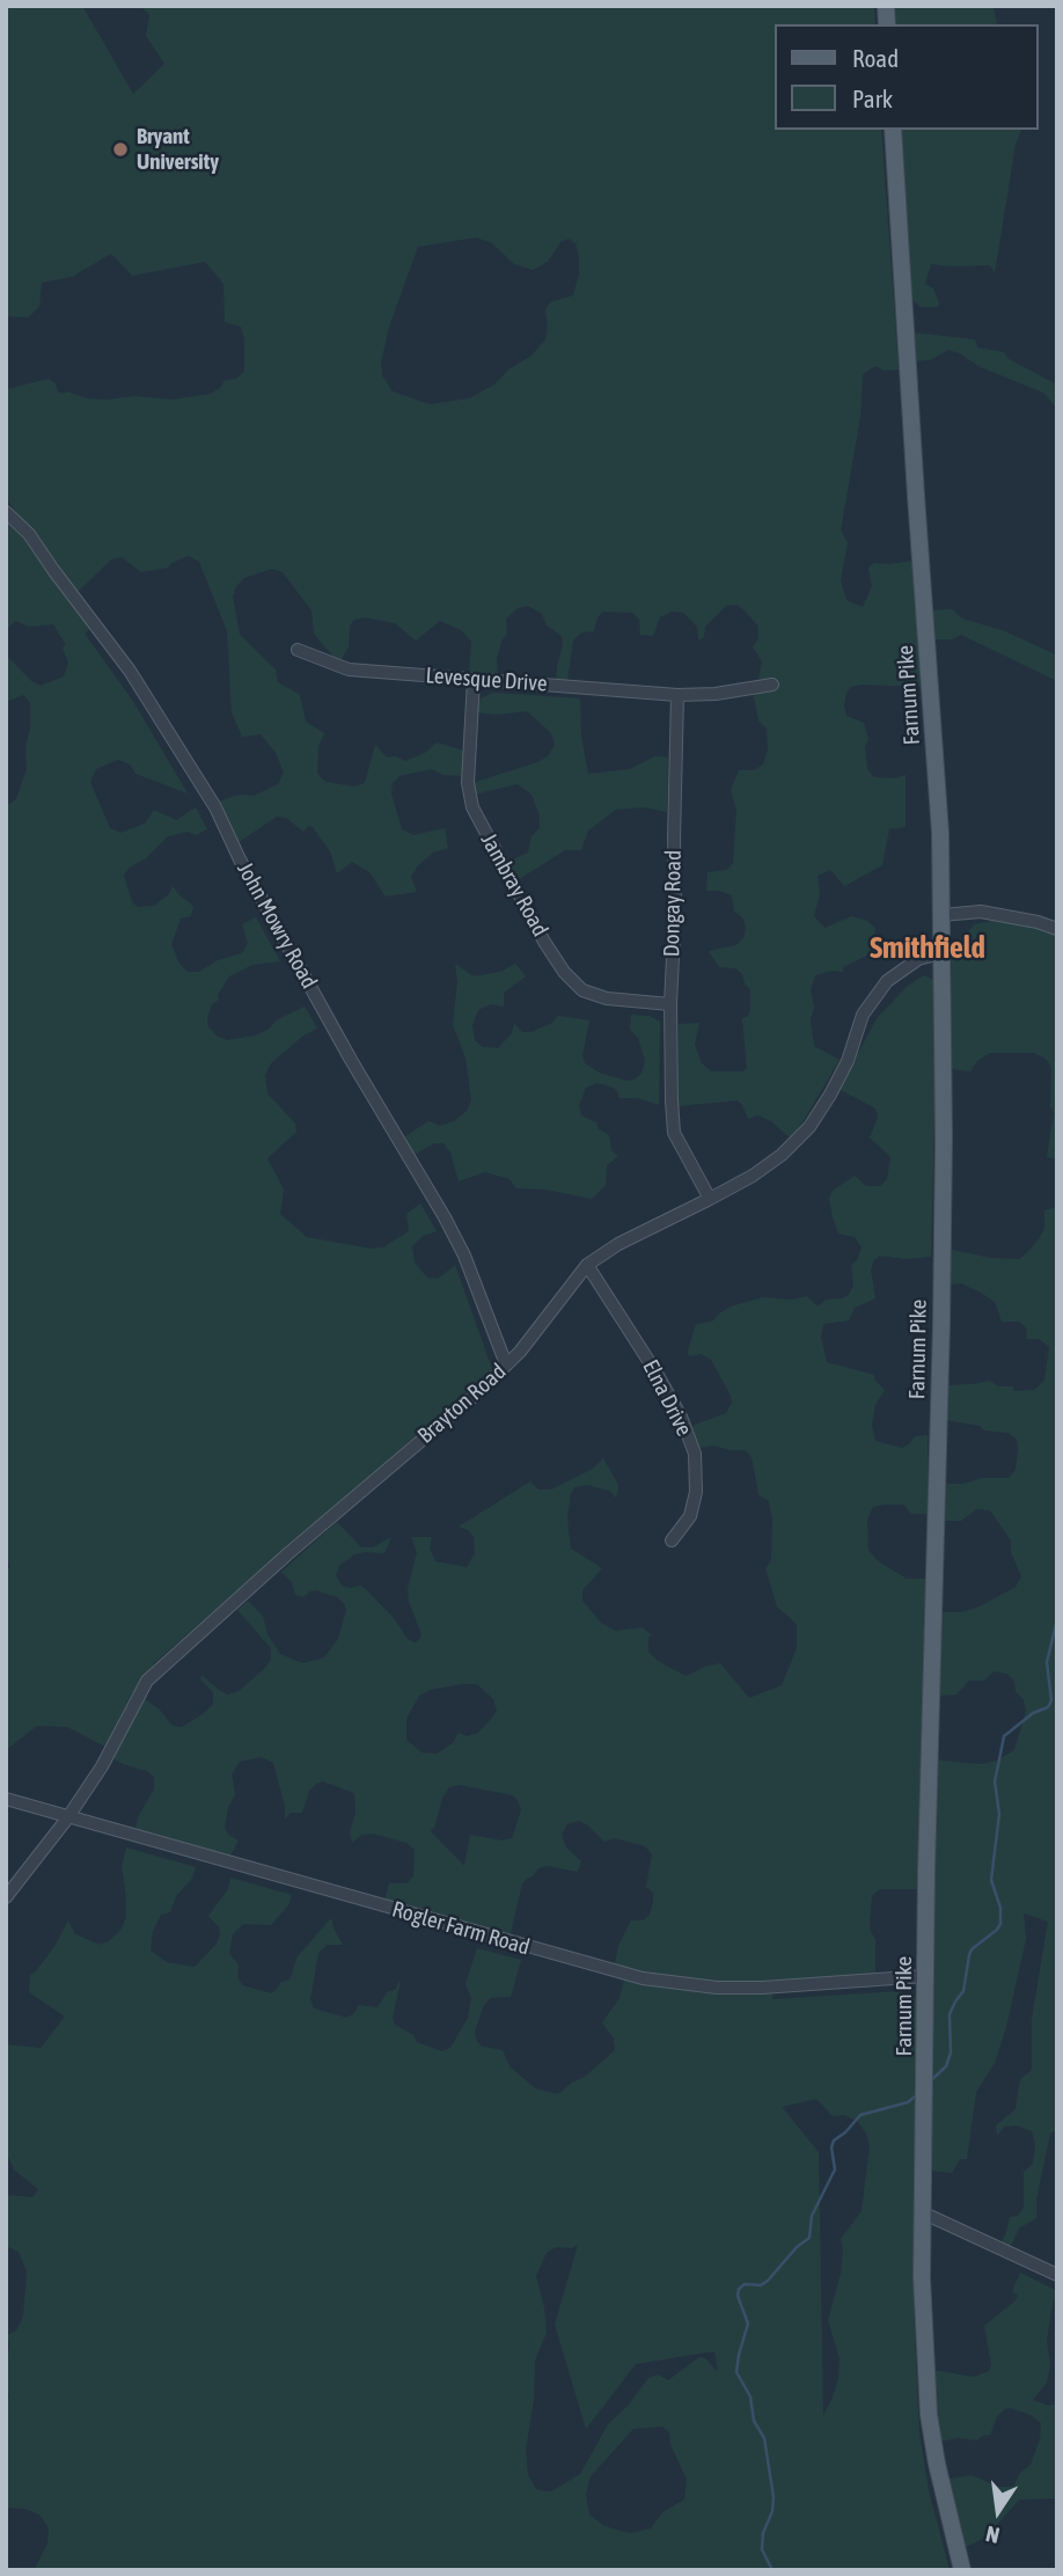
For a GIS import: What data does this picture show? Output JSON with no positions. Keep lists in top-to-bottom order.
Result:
{
  "streets": {
    "main road": ["Farnum Pike"],
    "street": [
      "Levesque Drive",
      "Jambray Road",
      "Dongay Road",
      "John Mowry Road",
      "Elna Drive",
      "Brayton Road",
      "Rogler Farm Road"
    ]
  },
  "crossings": [
    ["Levesque Drive", "Jambray Road"],
    ["Levesque Drive", "Dongay Road"],
    ["Farnum Pike", "Brayton Road"],
    ["Farnum Pike", "Rogler Farm Road"],
    ["Jambray Road", "Dongay Road"],
    ["Dongay Road", "Brayton Road"],
    ["John Mowry Road", "Brayton Road"],
    ["Elna Drive", "Brayton Road"],
    ["Brayton Road", "Rogler Farm Road"]
  ],
  "districts": ["Smithfield"],
  "places": ["Bryant University"],
  "legend": ["Road", "Park"],
  "north": "bottom"
}
